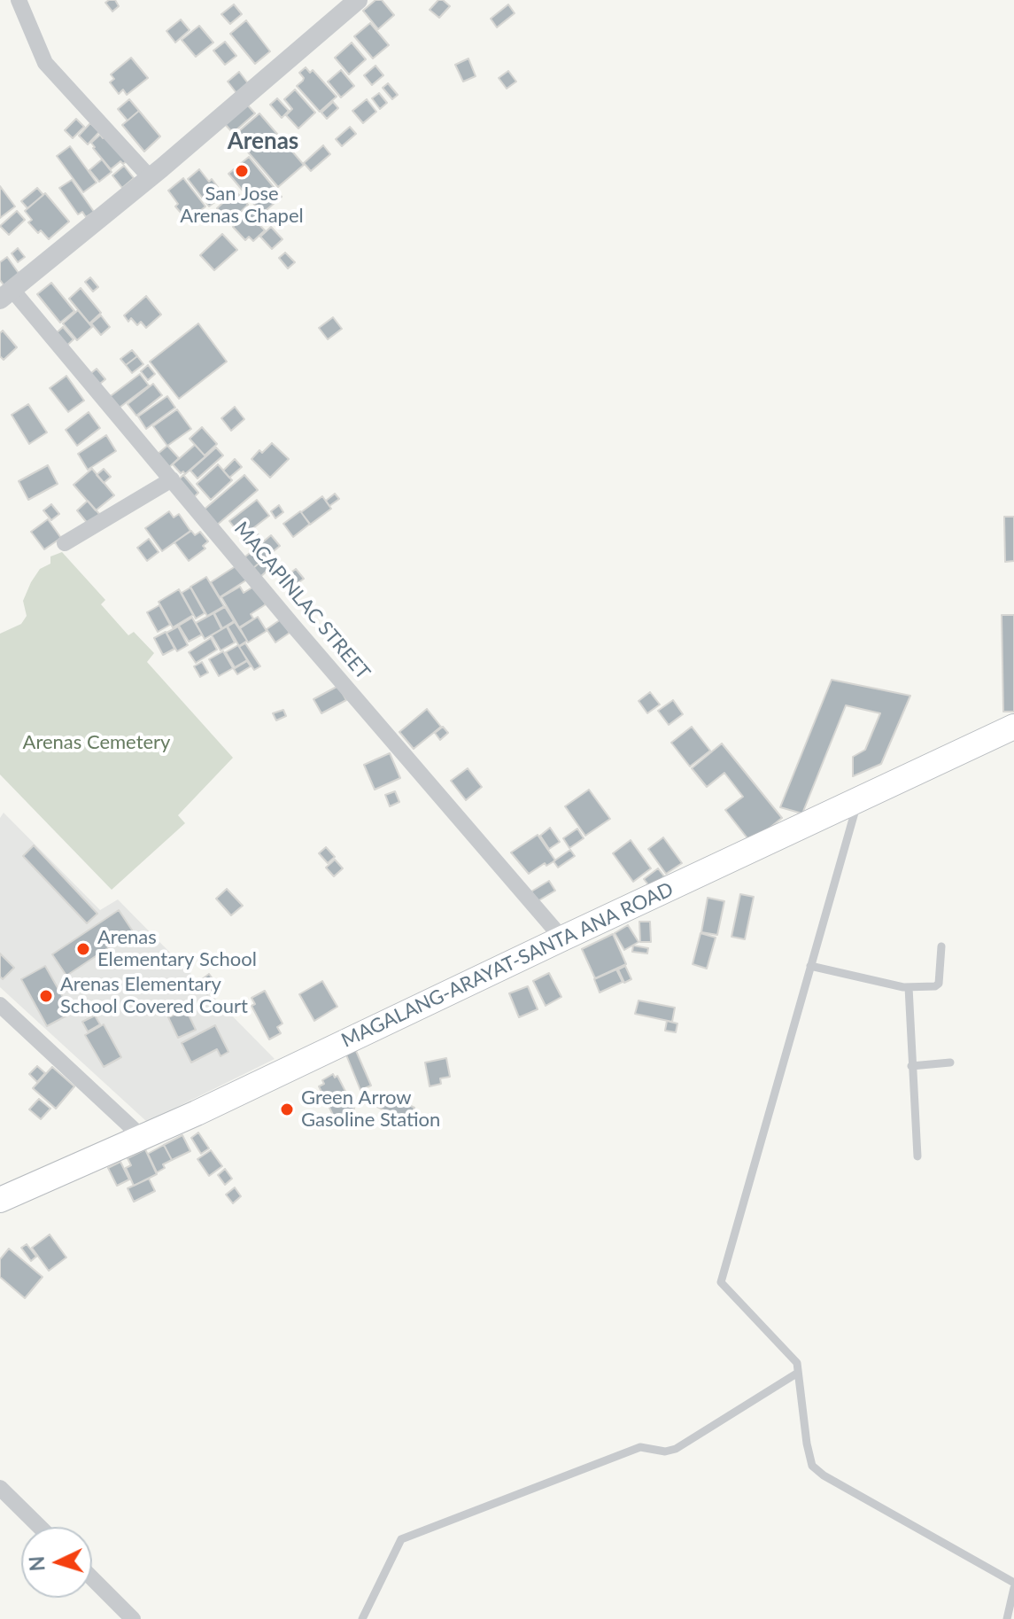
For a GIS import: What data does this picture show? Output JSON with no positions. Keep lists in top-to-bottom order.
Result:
{
  "streets": {
    "main road": ["MAGALANG-ARAYAT-SANTA ANA ROAD"],
    "street": ["MACAPINLAC STREET"]
  },
  "crossings": [
    ["MACAPINLAC STREET", "MAGALANG-ARAYAT-SANTA ANA ROAD"]
  ],
  "districts": ["Arenas"],
  "parks": ["Arenas Cemetery"],
  "places": [
    "San Jose Arenas Chapel",
    "Arenas Elementary School",
    "Arenas Elementary School Covered Court",
    "Green Arrow Gasoline Station"
  ],
  "north": "left"
}
